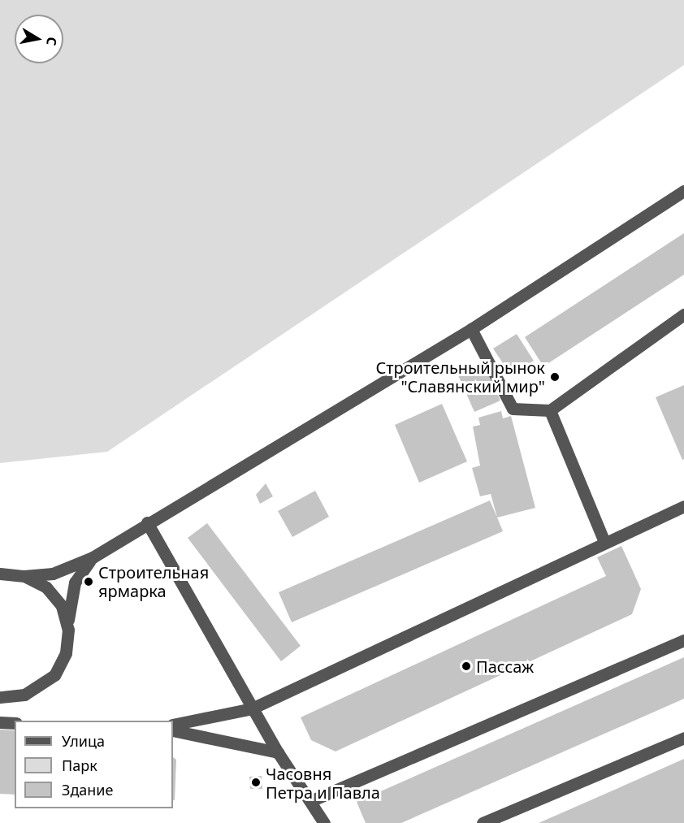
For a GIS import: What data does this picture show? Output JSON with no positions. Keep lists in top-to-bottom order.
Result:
{
  "places": [
    "Строительный рынок \"Славянский мир\"",
    "Строительная ярмарка",
    "Пассаж",
    "Часовня Петра и Павла"
  ],
  "legend": ["Улица", "Парк", "Здание"],
  "north": "right"
}
